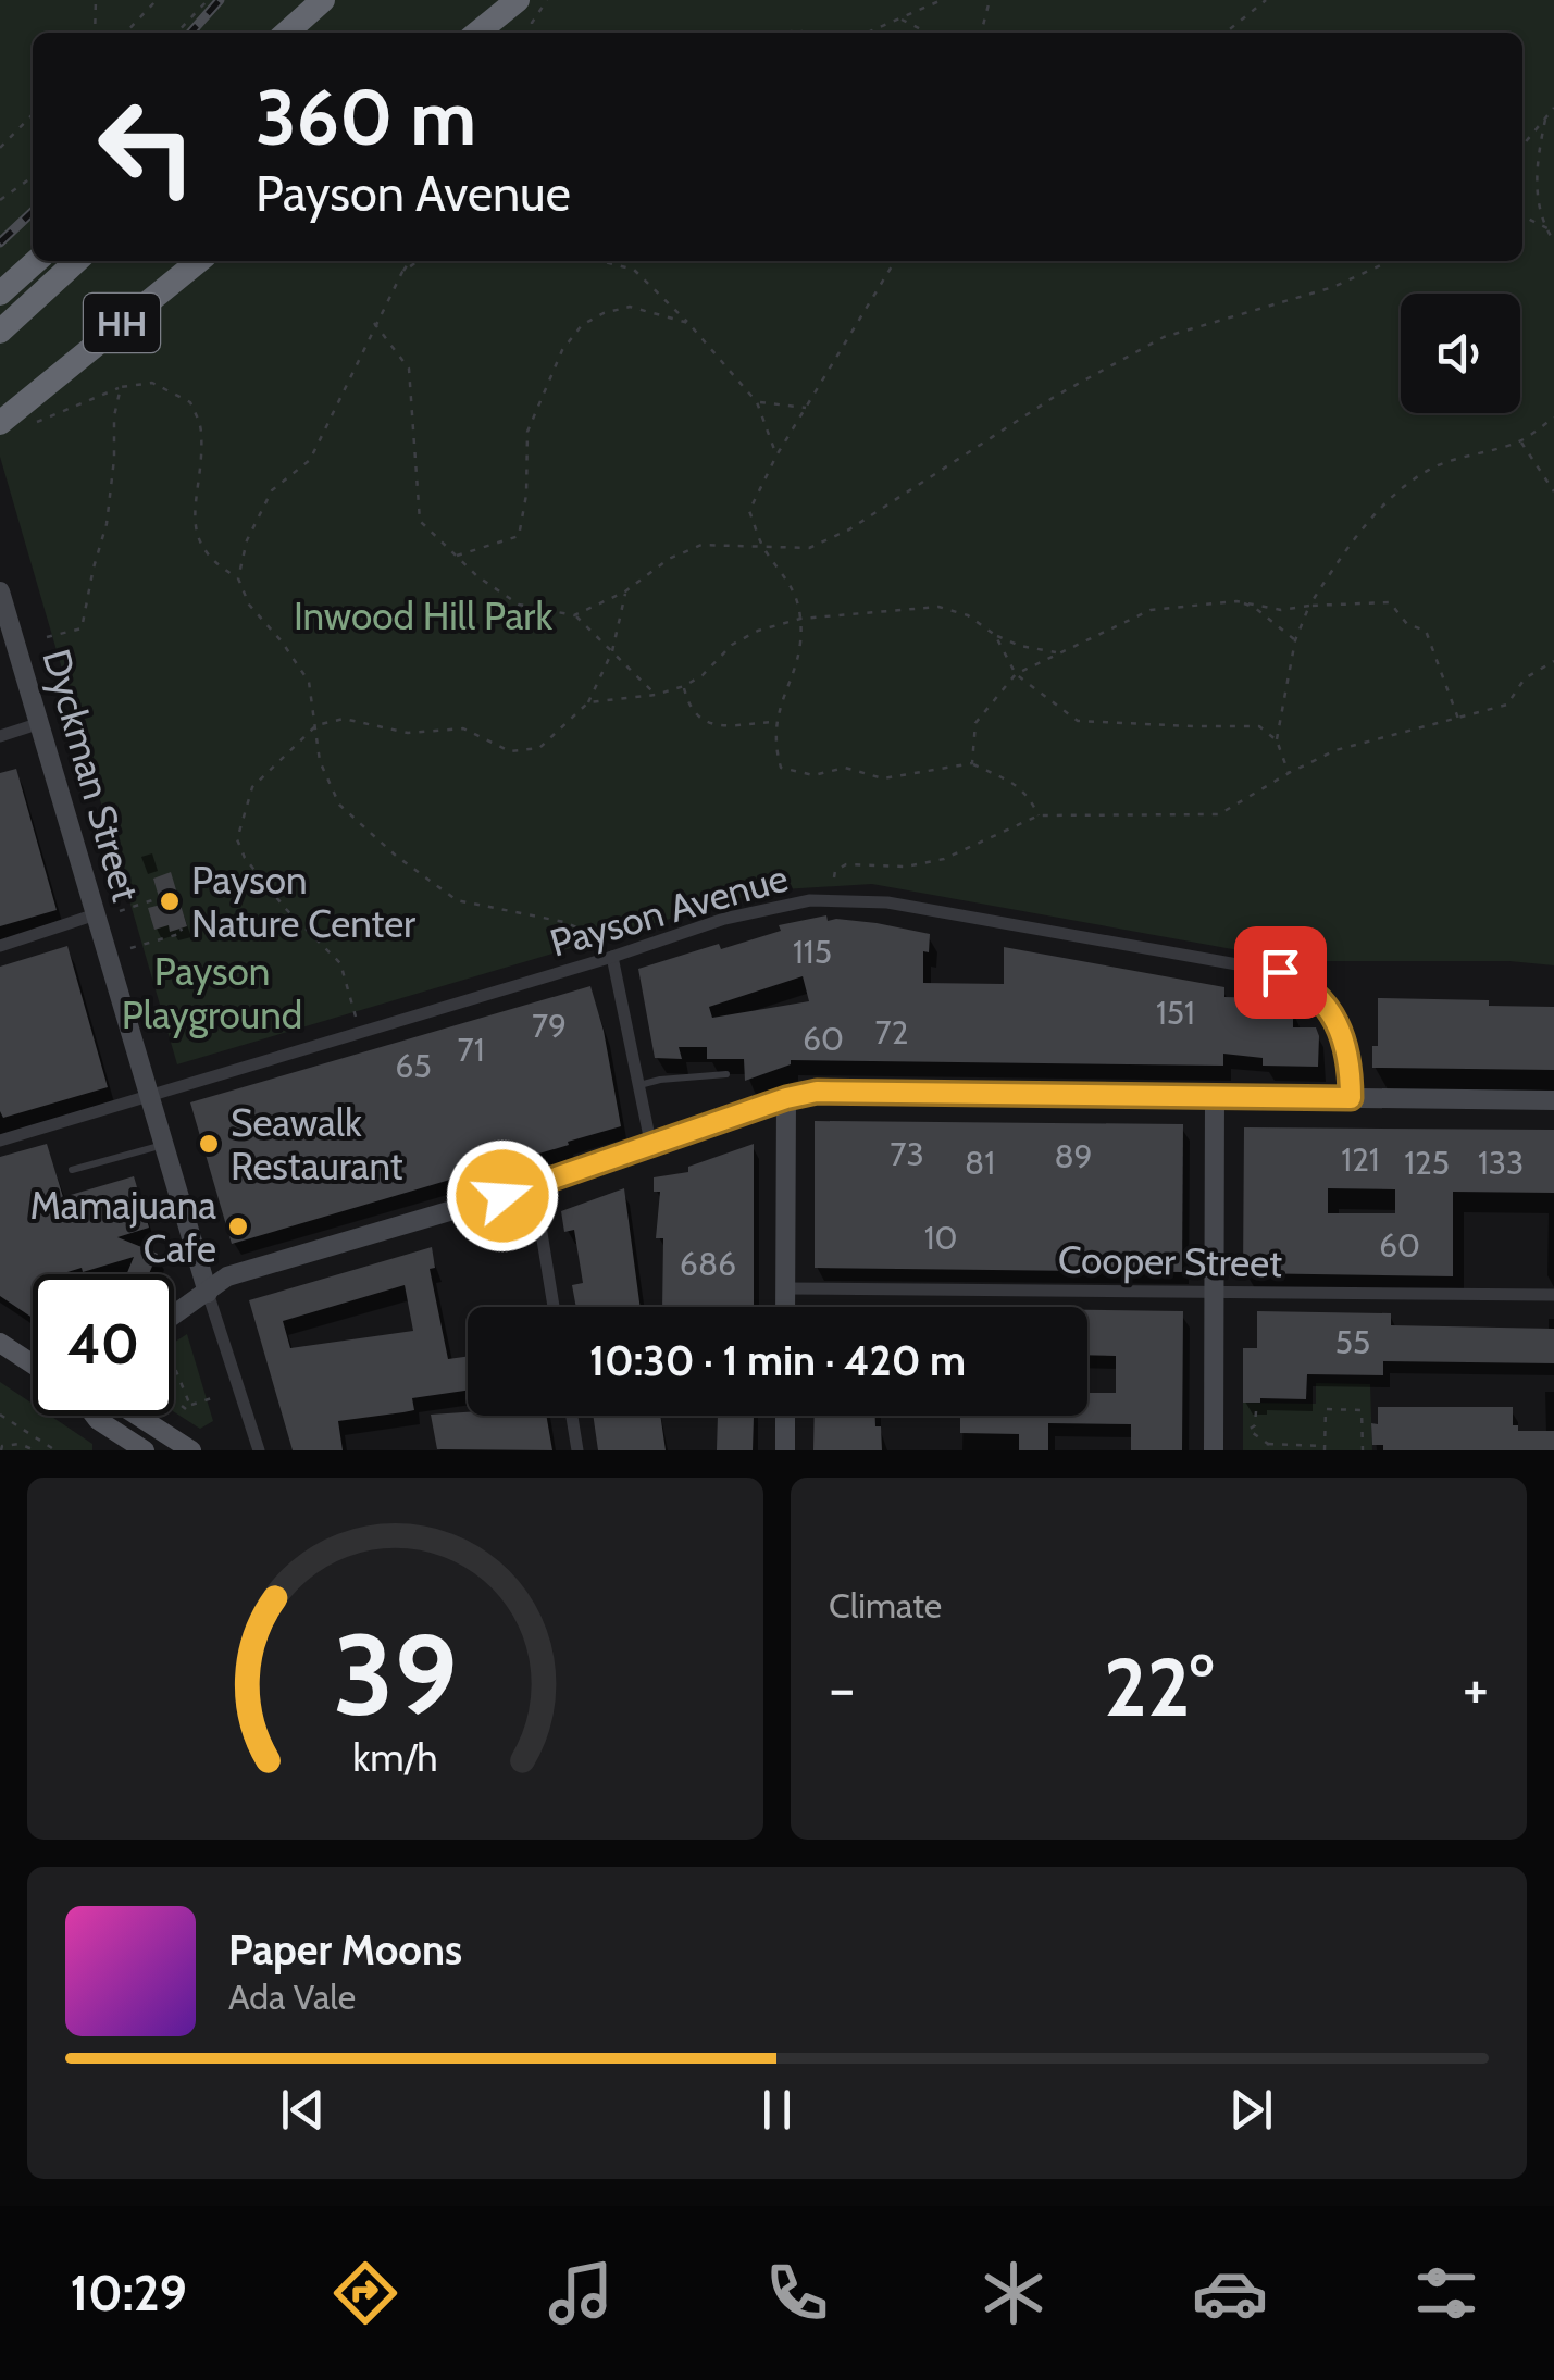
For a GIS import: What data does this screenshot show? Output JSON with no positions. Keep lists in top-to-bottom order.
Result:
{
  "streets": {
    "highway": ["HH"],
    "street": ["Dyckman Street", "Payson Avenue", "Cooper Street"]
  },
  "crossings": [
    ["Dyckman Street", "Payson Avenue"]
  ],
  "parks": ["Inwood Hill Park", "Payson Playground"],
  "places": ["Payson Nature Center", "Seawalk Restaurant", "Mamajuana Cafe"],
  "house_numbers": [
    "115",
    "151",
    "79",
    "72",
    "60",
    "71",
    "65",
    "73",
    "89",
    "121",
    "81",
    "125",
    "133",
    "10",
    "60",
    "686",
    "55"
  ],
  "page": {
    "turn": ["360 m", "Payson Avenue"],
    "limit": "40",
    "trip": "10:30 · 1 min · 420 m",
    "tile": "Climate",
    "heat": ["−", "22°", "+"],
    "song": ["Paper Moons", "Ada Vale"],
    "tabs": "10:29",
    "gauge": ["39", "km/h"]
  }
}
